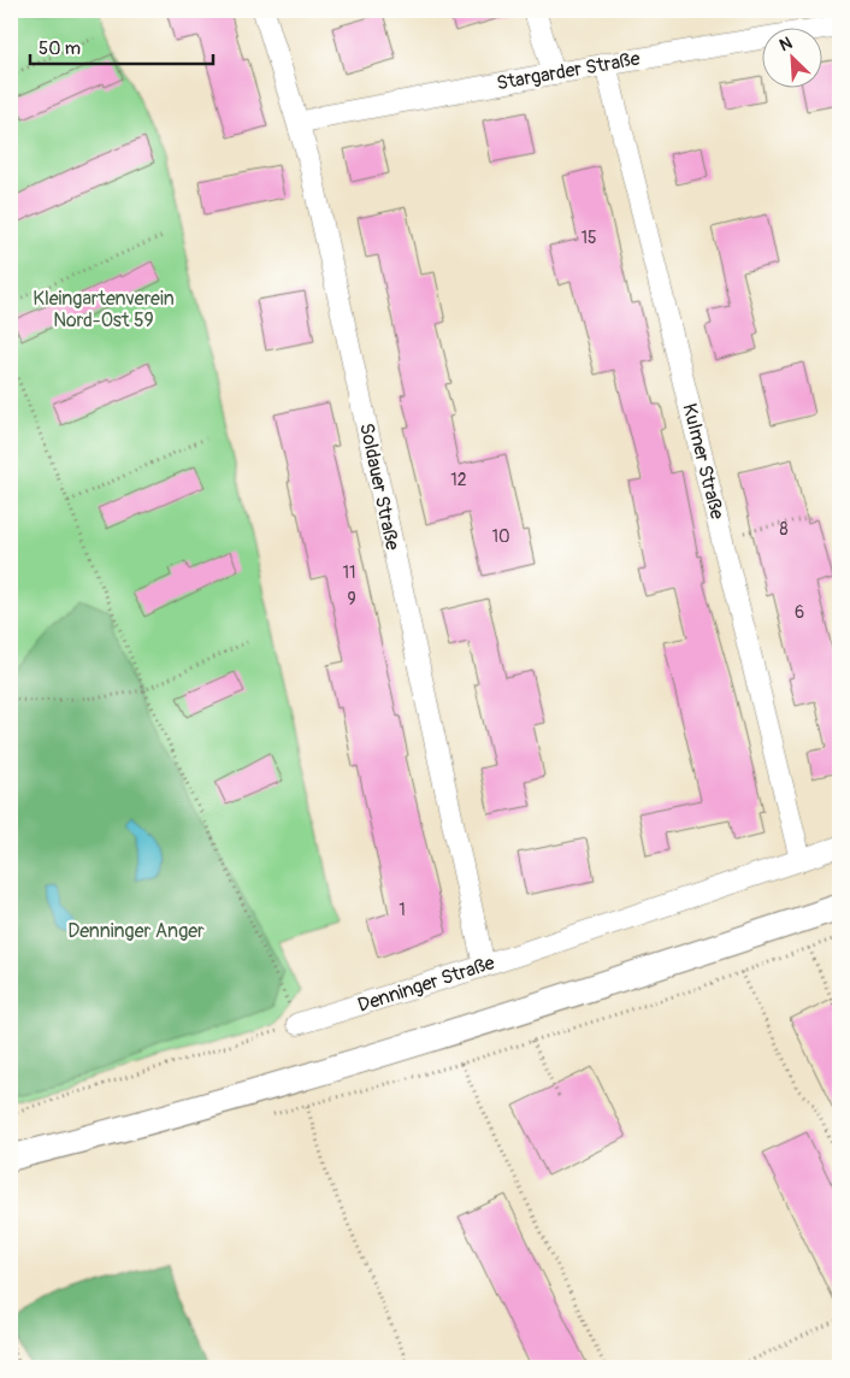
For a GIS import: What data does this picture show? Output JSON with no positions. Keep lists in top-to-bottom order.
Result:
{
  "streets": {
    "street": [
      "Stargarder Straße",
      "Kulmer Straße",
      "Soldauer Straße",
      "Denninger Straße"
    ]
  },
  "crossings": [
    ["Stargarder Straße", "Kulmer Straße"],
    ["Stargarder Straße", "Soldauer Straße"],
    ["Kulmer Straße", "Denninger Straße"],
    ["Soldauer Straße", "Denninger Straße"]
  ],
  "parks": ["Kleingartenverein Nord-Ost 59", "Denninger Anger"],
  "house_numbers": [
    "15",
    "12",
    "8",
    "10",
    "11",
    "9",
    "6",
    "1"
  ],
  "scale_bar": "50 m",
  "north": "top left"
}
